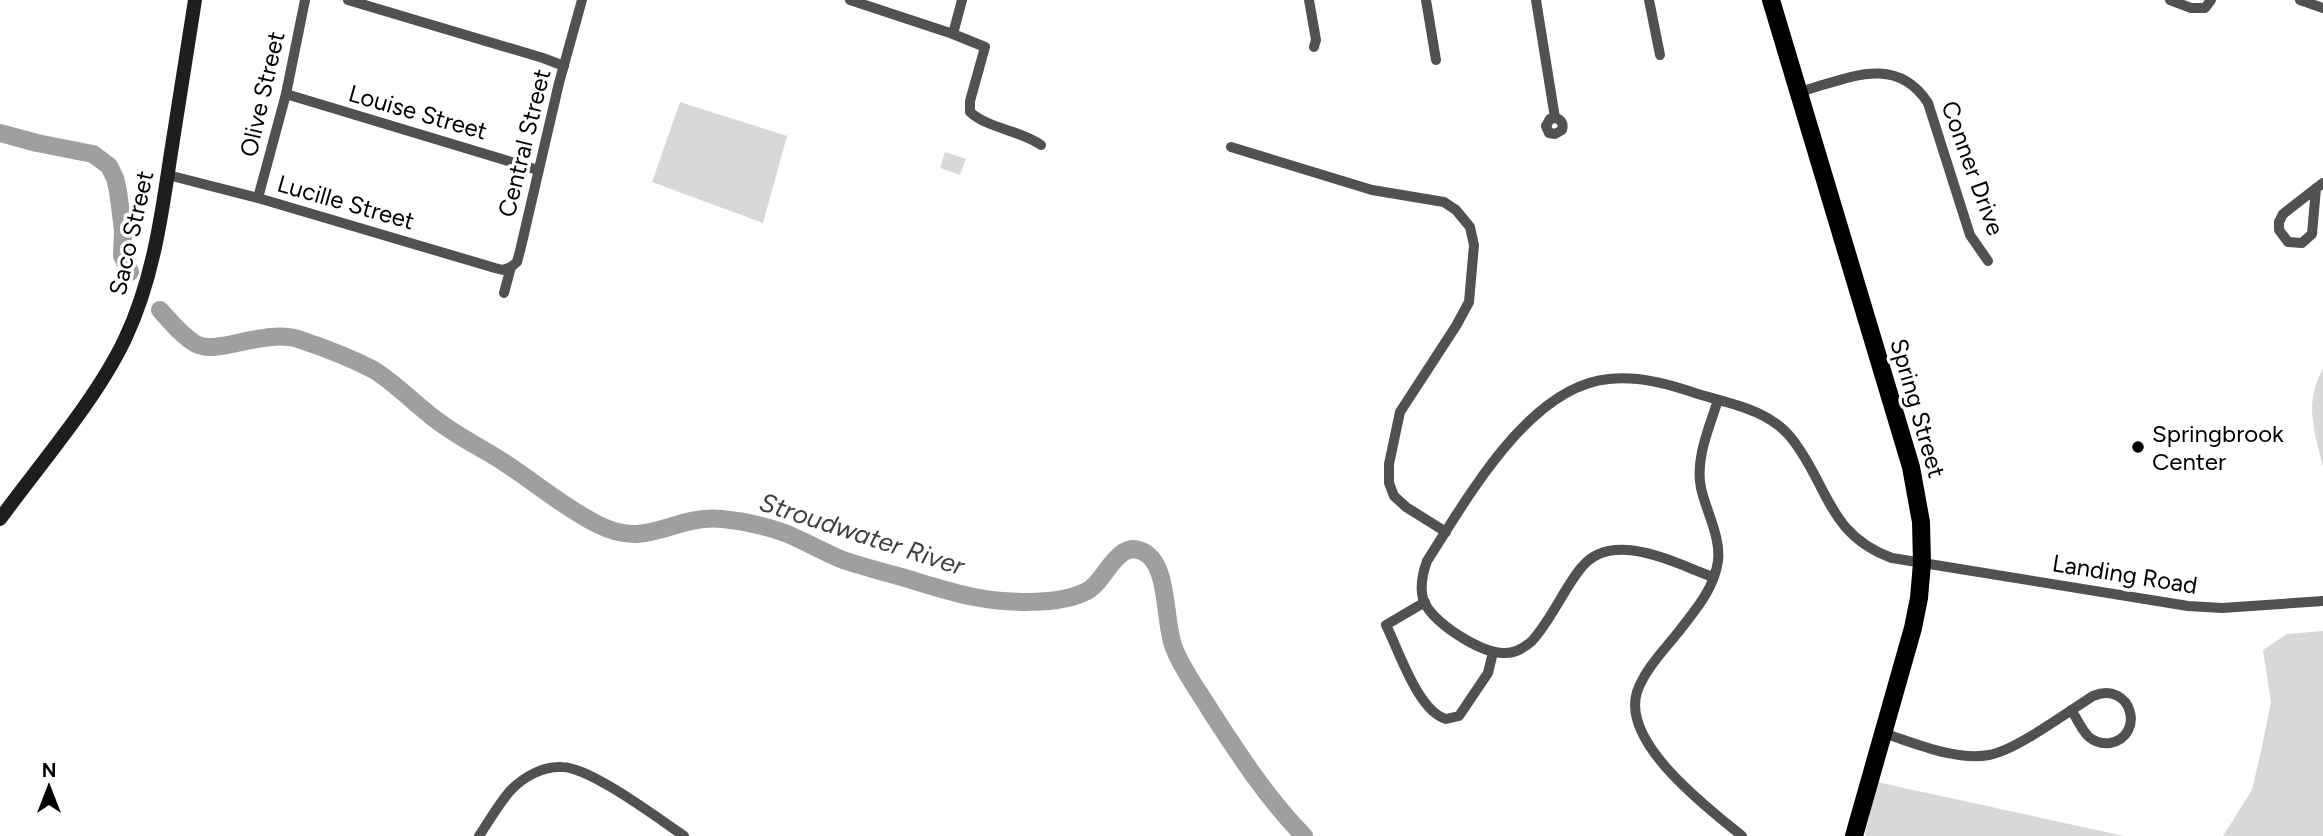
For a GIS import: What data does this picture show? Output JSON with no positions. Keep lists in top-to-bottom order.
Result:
{
  "streets": {
    "main road": ["Saco Street", "Spring Street"],
    "street": [
      "Olive Street",
      "Louise Street",
      "Central Street",
      "Conner Drive",
      "Lucille Street",
      "Landing Road"
    ]
  },
  "crossings": [
    ["Olive Street", "Louise Street"],
    ["Olive Street", "Lucille Street"],
    ["Louise Street", "Central Street"],
    ["Central Street", "Lucille Street"],
    ["Conner Drive", "Spring Street"],
    ["Lucille Street", "Saco Street"],
    ["Spring Street", "Landing Road"]
  ],
  "water": ["Stroudwater River"],
  "places": ["Springbrook Center"],
  "north": "top"
}
